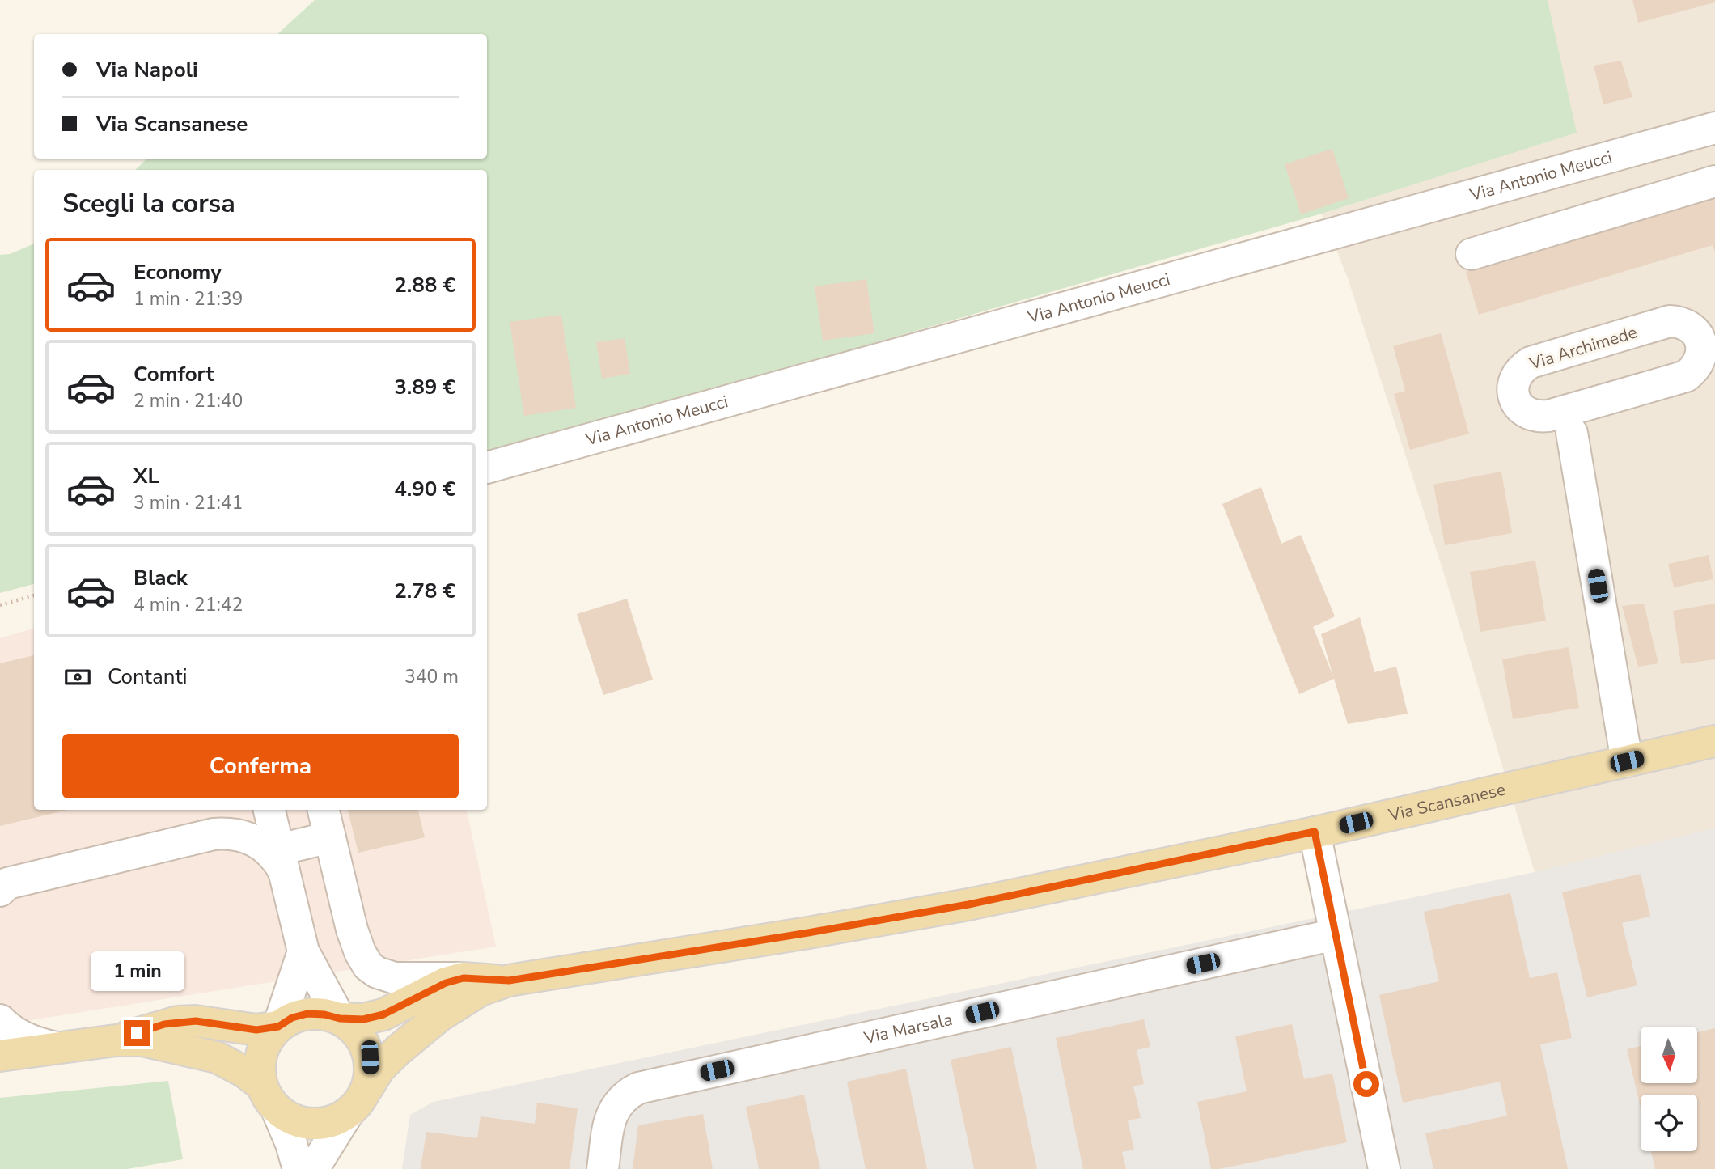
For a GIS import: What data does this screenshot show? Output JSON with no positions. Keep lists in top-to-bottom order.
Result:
{
  "streets": {
    "main road": ["Via Scansanese"],
    "street": ["Via Antonio Meucci", "Via Archimede", "Via Marsala"]
  },
  "north": "bottom",
  "page": {
    "banner": ["Via Napoli", "Via Scansanese"],
    "heading": "Scegli la corsa",
    "list": [
      {
        "name": "Economy",
        "note": "1 min · 21:39",
        "value": "2.88 €"
      },
      {
        "name": "Comfort",
        "note": "2 min · 21:40",
        "value": "3.89 €"
      },
      {
        "name": "XL",
        "note": "3 min · 21:41",
        "value": "4.90 €"
      },
      {
        "name": "Black",
        "note": "4 min · 21:42",
        "value": "2.78 €"
      }
    ],
    "pay": ["Contanti", "340 m"],
    "buttons": "Conferma",
    "bubble": "1 min"
  }
}
